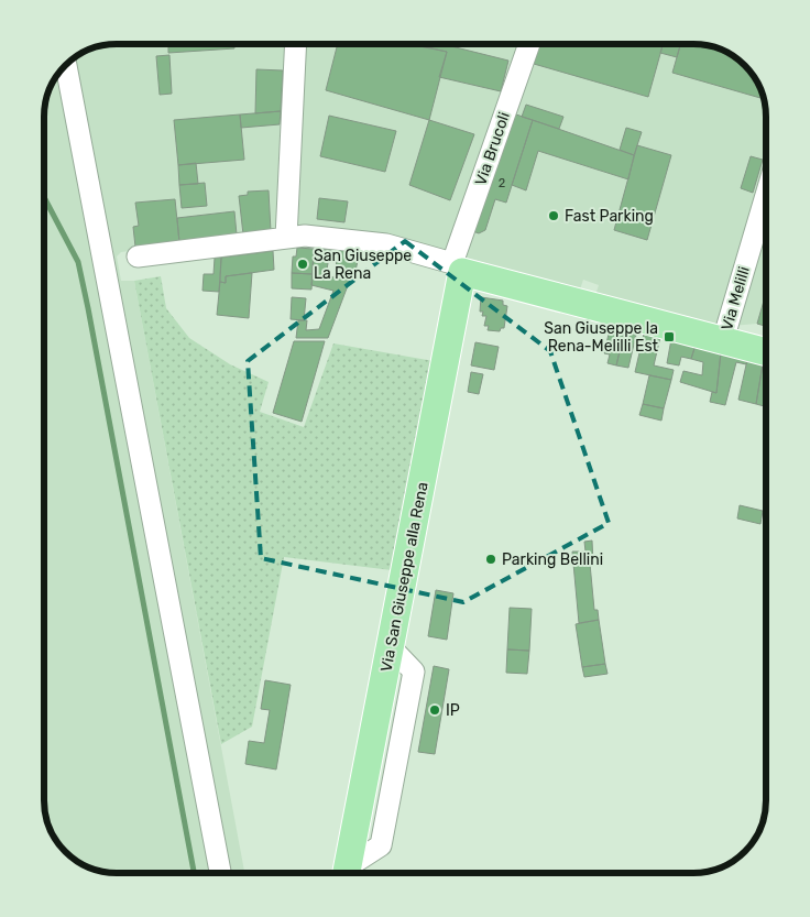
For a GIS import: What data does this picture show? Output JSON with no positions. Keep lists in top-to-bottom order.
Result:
{
  "streets": {
    "main road": ["Via San Giuseppe alla Rena"],
    "street": ["Via Brucoli", "Via Melilli"]
  },
  "crossings": [
    ["Via Brucoli", "Via San Giuseppe alla Rena"]
  ],
  "places": {
    "other": [
      "Fast Parking",
      "San Giuseppe La Rena",
      "Parking Bellini",
      "IP"
    ],
    "transit": ["San Giuseppe la Rena-Melilli Est"]
  },
  "house_numbers": ["2"]
}
